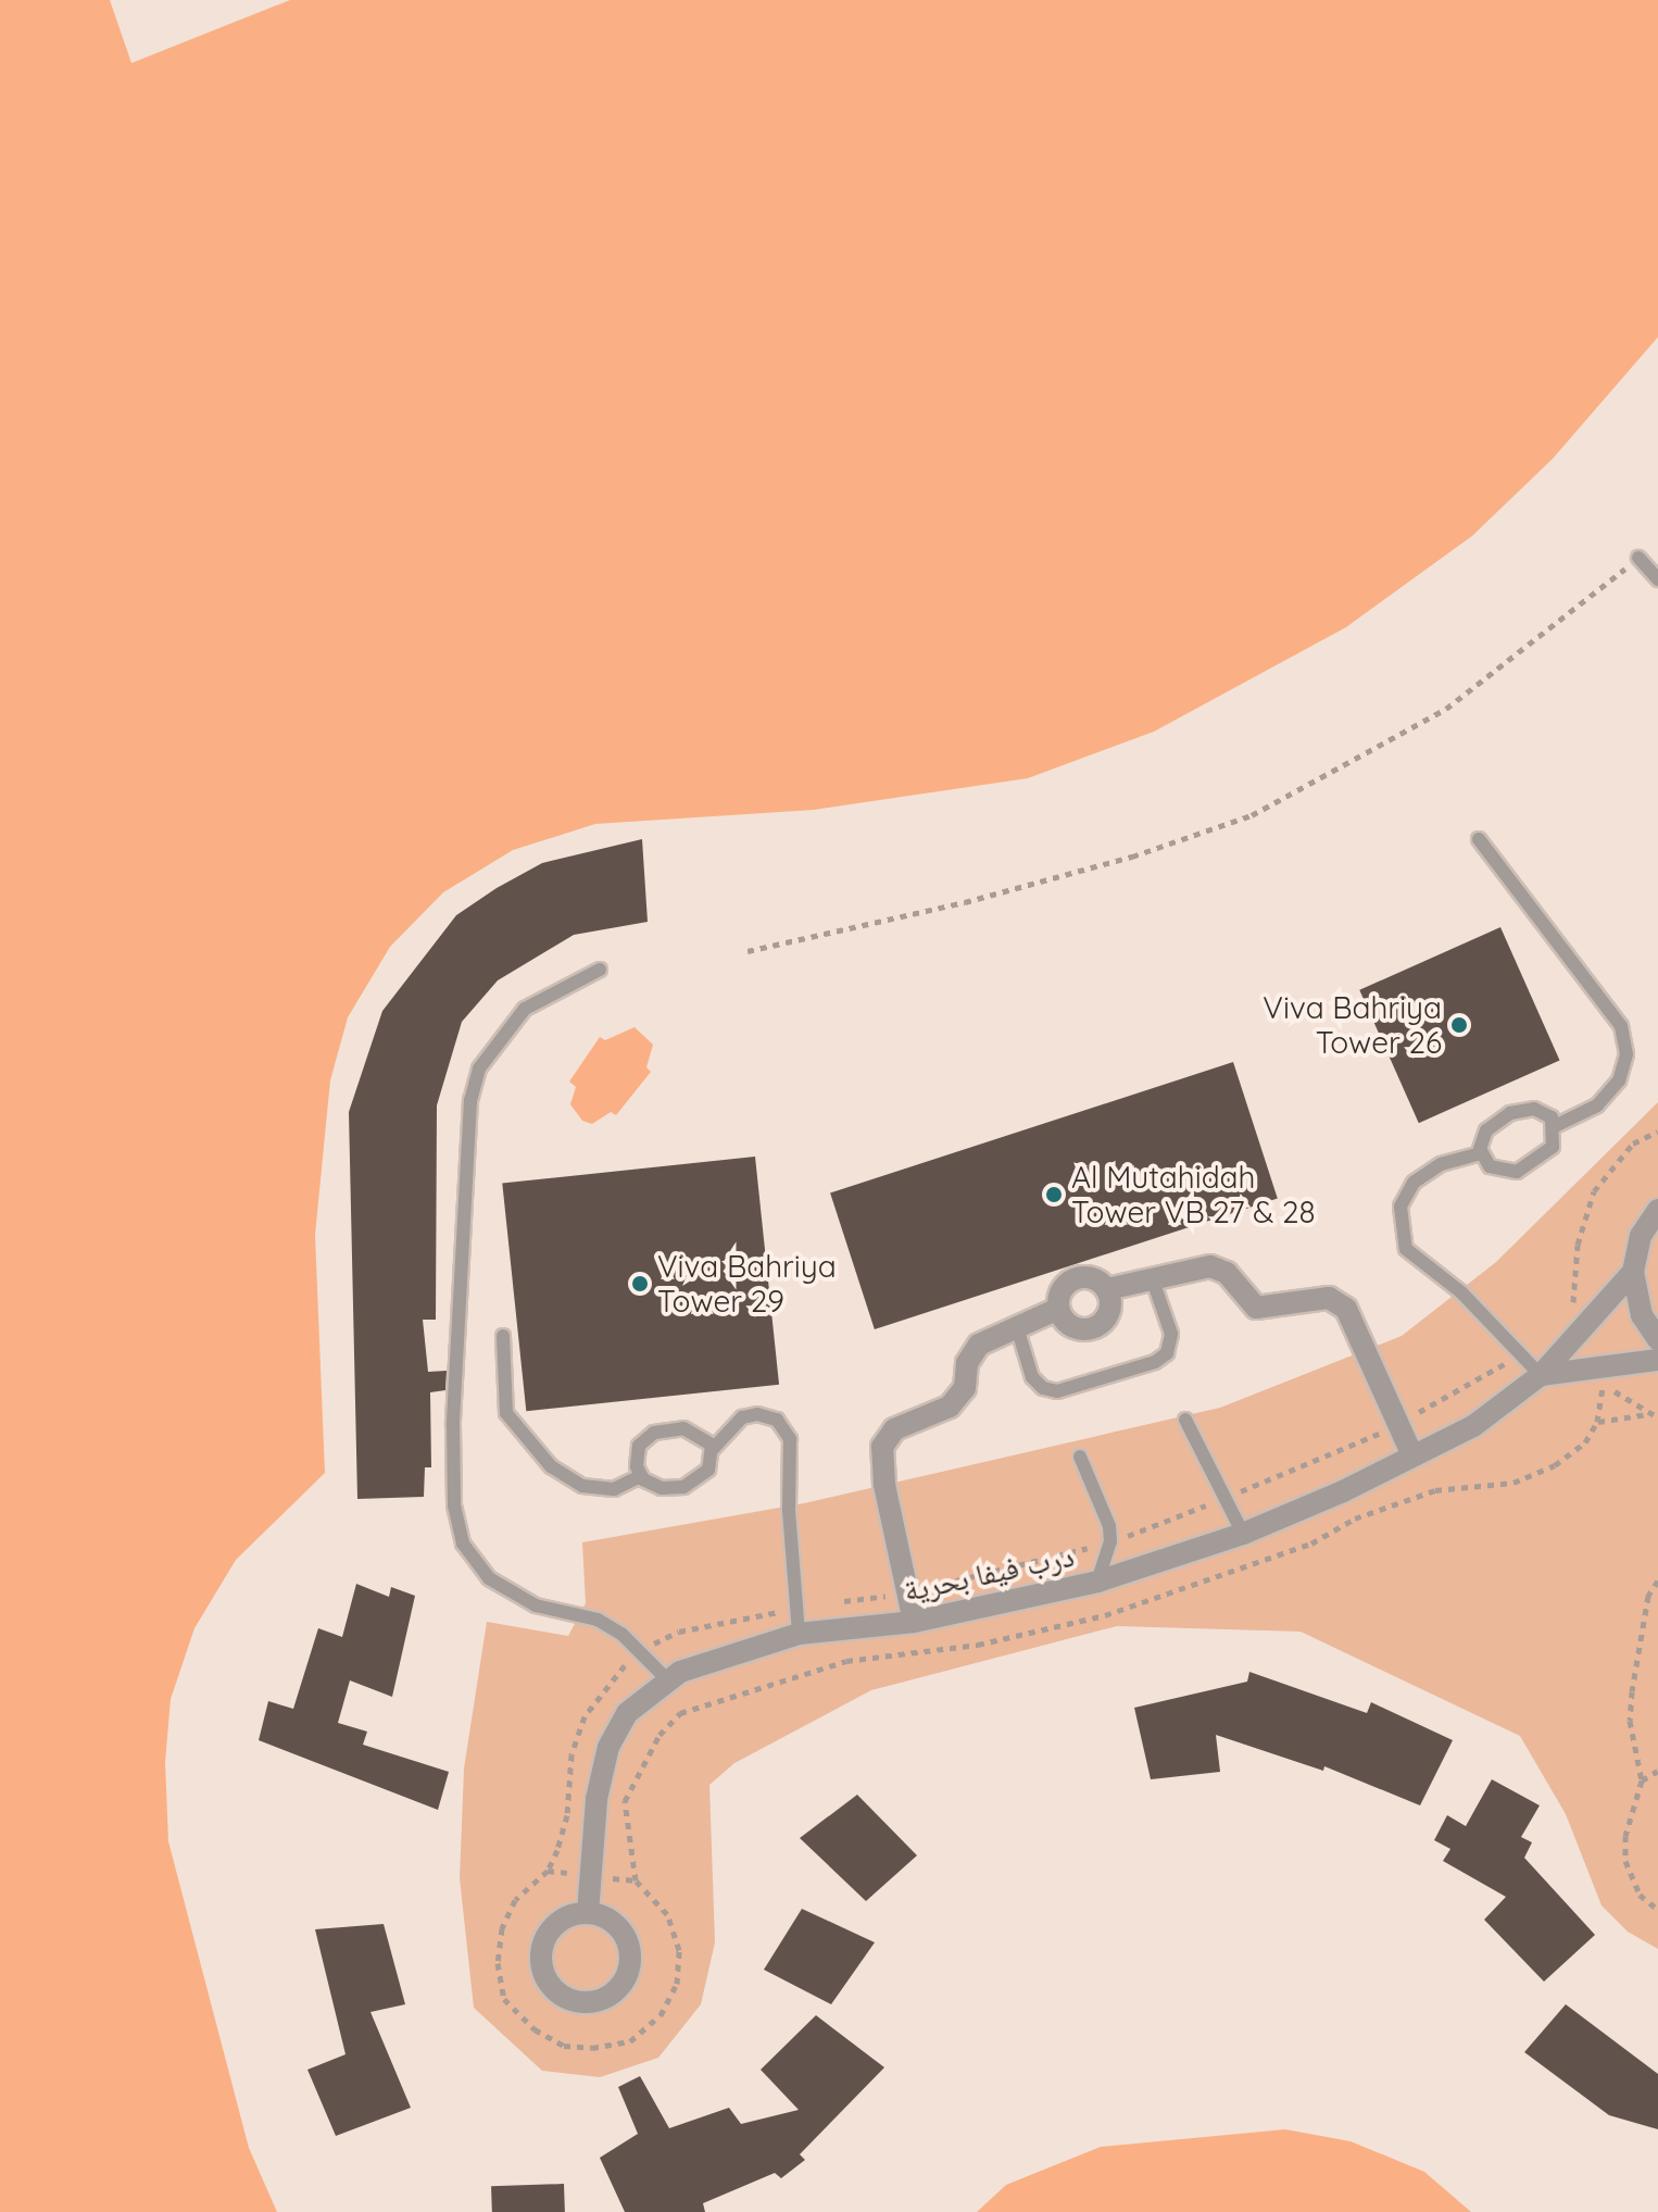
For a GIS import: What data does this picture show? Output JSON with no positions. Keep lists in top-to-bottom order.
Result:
{
  "streets": {
    "street": ["درب فيفا بحرية"]
  },
  "places": ["Viva Bahriya Tower 26", "Al Mutahidah Tower VB 27 & 28", "Viva Bahriya Tower 29"]
}
